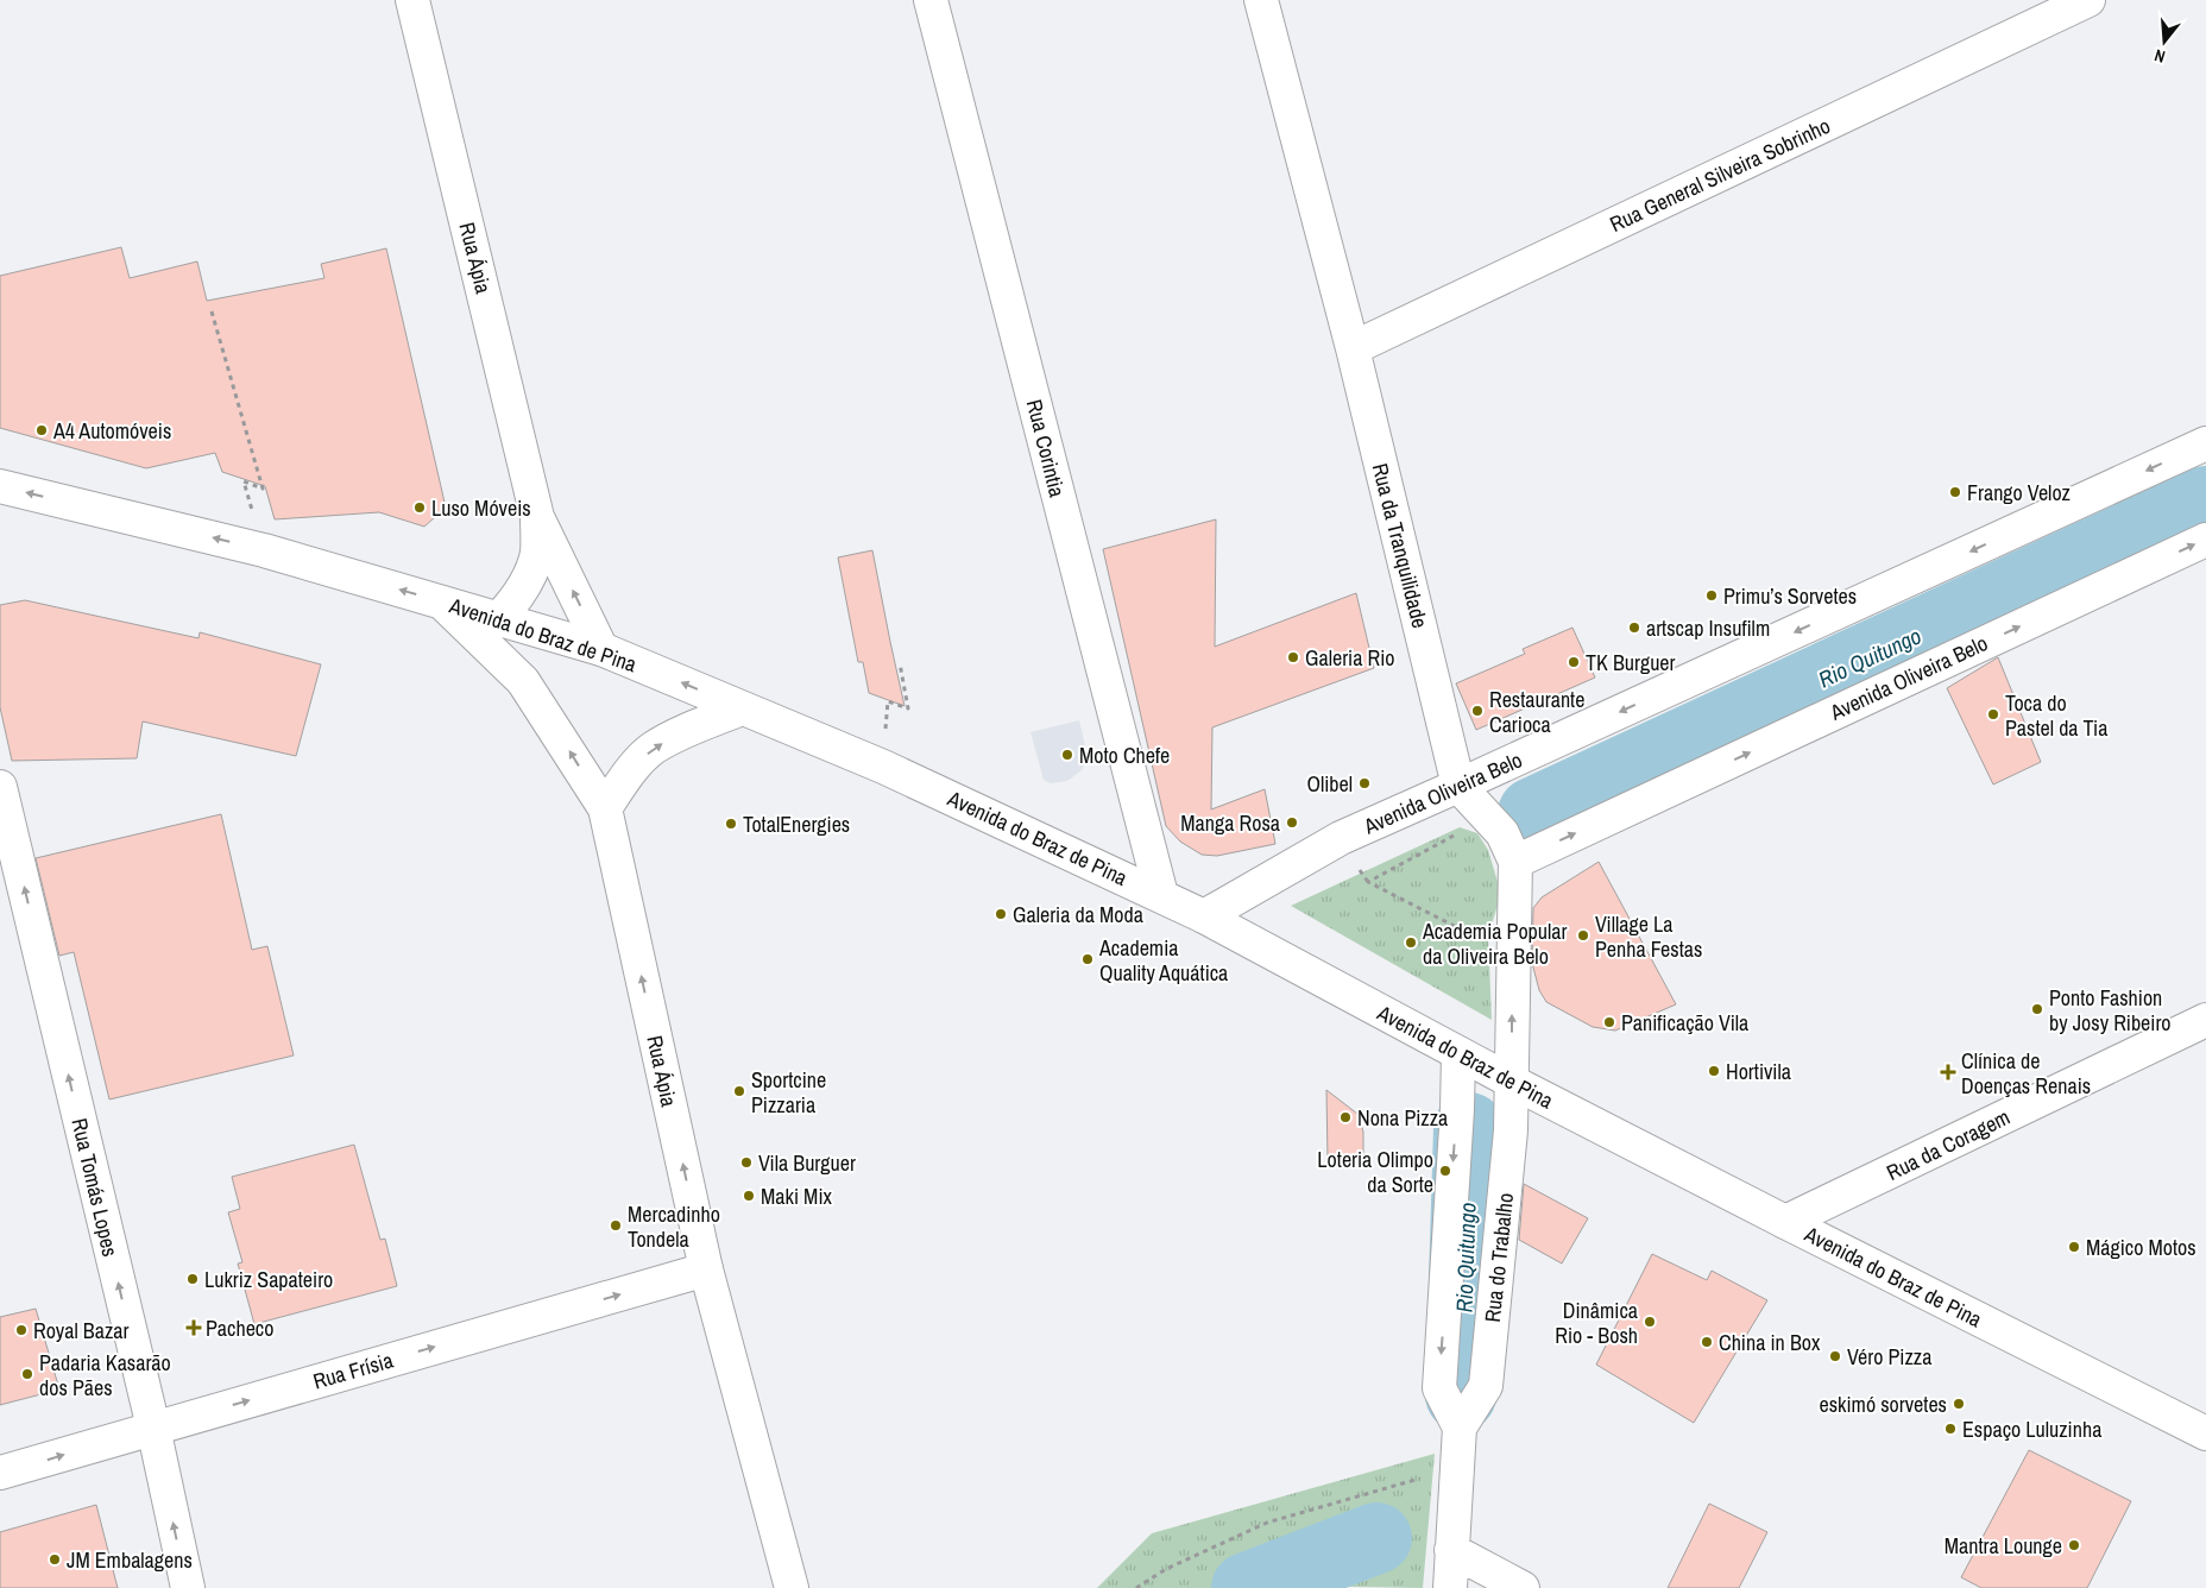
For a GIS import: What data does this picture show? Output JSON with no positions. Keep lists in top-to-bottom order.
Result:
{
  "streets": {
    "street": [
      "Rua General Silveira Sobrinho",
      "Rua Ápia",
      "Rua Corintia",
      "Rua da Tranquilidade",
      "Avenida do Braz de Pina",
      "Avenida Oliveira Belo",
      "Rua da Coragem",
      "Rua Tomás Lopes",
      "Rua do Trabalho",
      "Rua Frísia"
    ]
  },
  "crossings": [
    ["Rua General Silveira Sobrinho", "Rua da Tranquilidade"],
    ["Rua Ápia", "Avenida do Braz de Pina"],
    ["Rua Ápia", "Rua Frísia"],
    ["Rua Corintia", "Avenida do Braz de Pina"],
    ["Rua da Tranquilidade", "Avenida do Braz de Pina"],
    ["Rua da Tranquilidade", "Avenida Oliveira Belo"],
    ["Rua da Tranquilidade", "Rua do Trabalho"],
    ["Avenida do Braz de Pina", "Avenida Oliveira Belo"],
    ["Avenida do Braz de Pina", "Rua da Coragem"],
    ["Avenida do Braz de Pina", "Rua do Trabalho"],
    ["Rua Tomás Lopes", "Rua Frísia"]
  ],
  "one_way": ["Rua Ápia", "Rua Tomás Lopes", "Rua Frísia"],
  "water": ["Rio Quitungo"],
  "places": {
    "other": [
      "A4 Automóveis",
      "Frango Veloz",
      "Luso Móveis",
      "Primu’s Sorvetes",
      "artscap Insufilm",
      "Galeria Rio",
      "TK Burguer",
      "Restaurante Carioca",
      "Toca do Pastel da Tia",
      "Moto Chefe",
      "Olibel",
      "Manga Rosa",
      "TotalEnergies",
      "Galeria da Moda",
      "Village La Penha Festas",
      "Academia Popular da Oliveira Belo",
      "Academia Quality Aquática",
      "Ponto Fashion by Josy Ribeiro",
      "Panificação Vila",
      "Hortivila",
      "Sportcine Pizzaria",
      "Nona Pizza",
      "Vila Burguer",
      "Loteria Olimpo da Sorte",
      "Maki Mix",
      "Mercadinho Tondela",
      "Mágico Motos",
      "Lukriz Sapateiro",
      "Dinâmica Rio - Bosh",
      "Royal Bazar",
      "China in Box",
      "Véro Pizza",
      "Padaria Kasarão dos Pães",
      "eskimó sorvetes",
      "Espaço Luluzinha",
      "Mantra Lounge",
      "JM Embalagens"
    ],
    "health": ["Clínica de Doenças Renais", "Pacheco"]
  },
  "north": "bottom"
}
